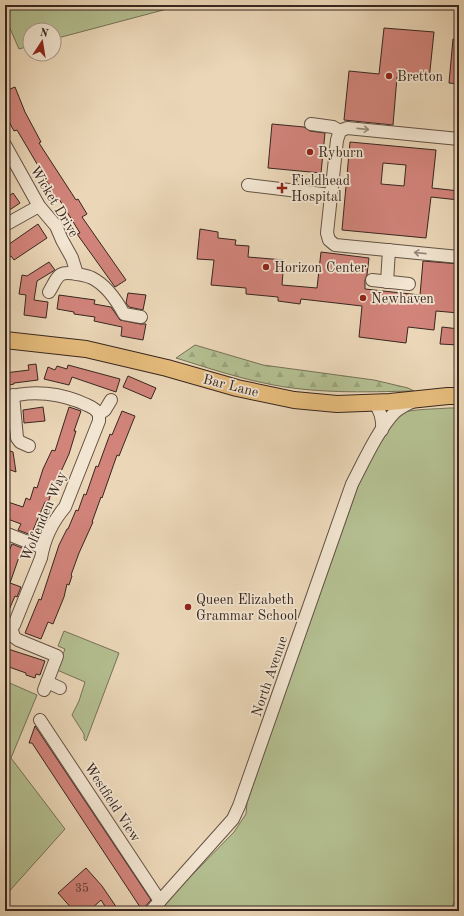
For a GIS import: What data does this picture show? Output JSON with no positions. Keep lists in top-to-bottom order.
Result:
{
  "streets": {
    "main road": ["Bar Lane"],
    "street": [
      "Wicket Drive",
      "Wolfenden Way",
      "North Avenue",
      "Westfield View"
    ]
  },
  "crossings": [
    ["Bar Lane", "North Avenue"],
    ["North Avenue", "Westfield View"]
  ],
  "places": {
    "other": [
      "Bretton",
      "Ryburn",
      "Horizon Center",
      "Newhaven",
      "Queen Elizabeth Grammar School"
    ],
    "health": ["Fieldhead Hospital"]
  },
  "house_numbers": ["35"],
  "north": "top"
}
